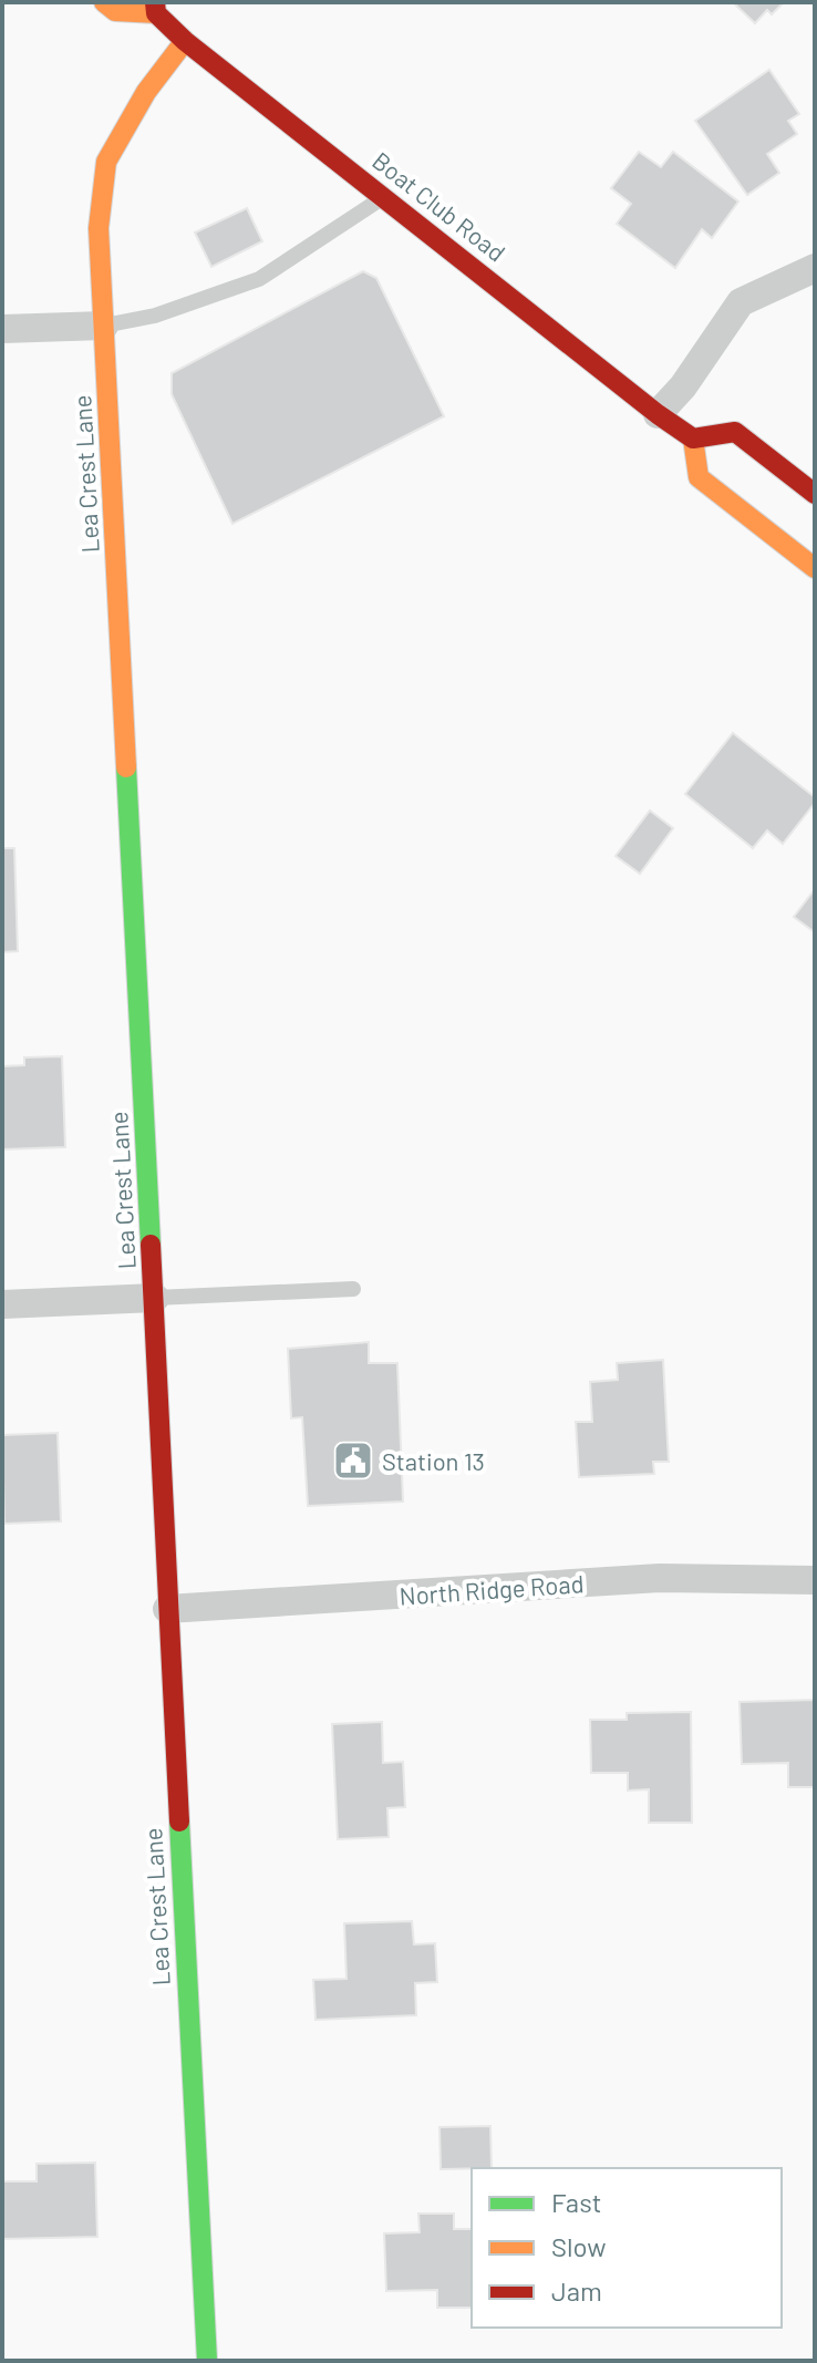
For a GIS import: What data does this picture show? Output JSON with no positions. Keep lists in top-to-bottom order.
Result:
{
  "streets": {
    "street": ["Boat Club Road", "Lea Crest Lane", "North Ridge Road"]
  },
  "crossings": [
    ["Boat Club Road", "Lea Crest Lane"],
    ["Lea Crest Lane", "North Ridge Road"]
  ],
  "places": {
    "public building": ["Station 13"]
  },
  "legend": ["Fast", "Slow", "Jam"]
}
